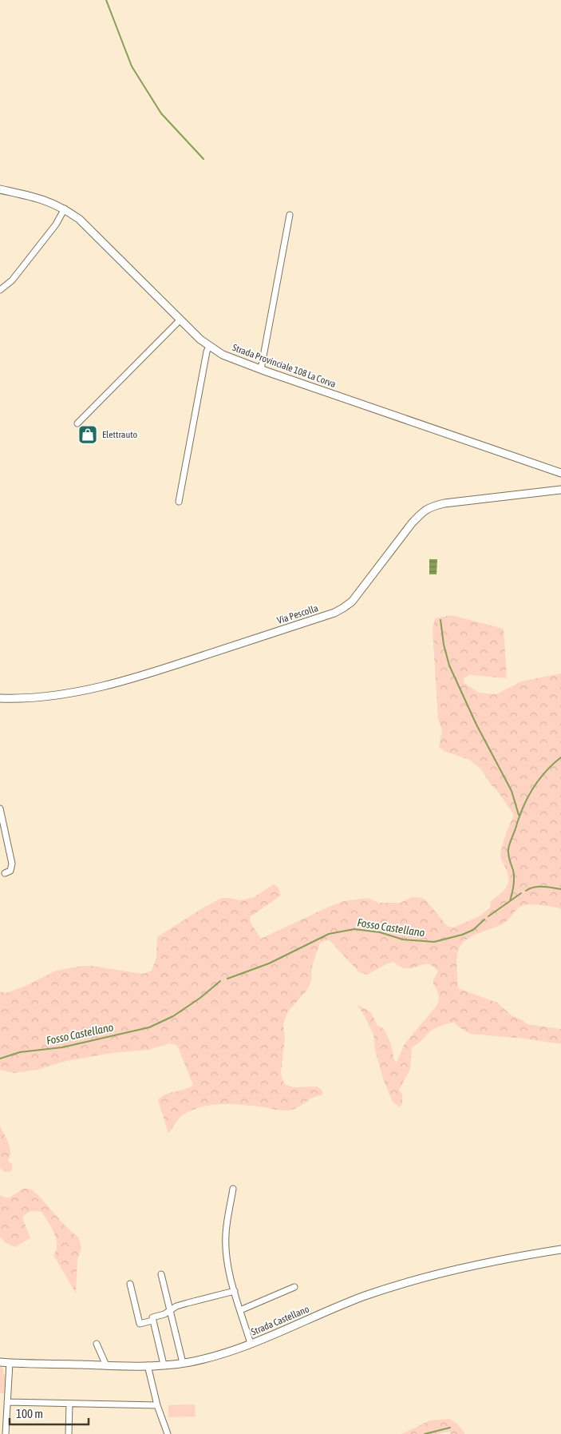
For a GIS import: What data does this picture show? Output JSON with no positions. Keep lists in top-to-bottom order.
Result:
{
  "streets": {
    "street": ["Strada Provinciale 108 La Corva", "Via Pescolla", "Strada Castellano"]
  },
  "water": ["Fosso Castellano"],
  "places": {
    "shop": ["Elettrauto"]
  },
  "scale_bar": "100 m"
}
